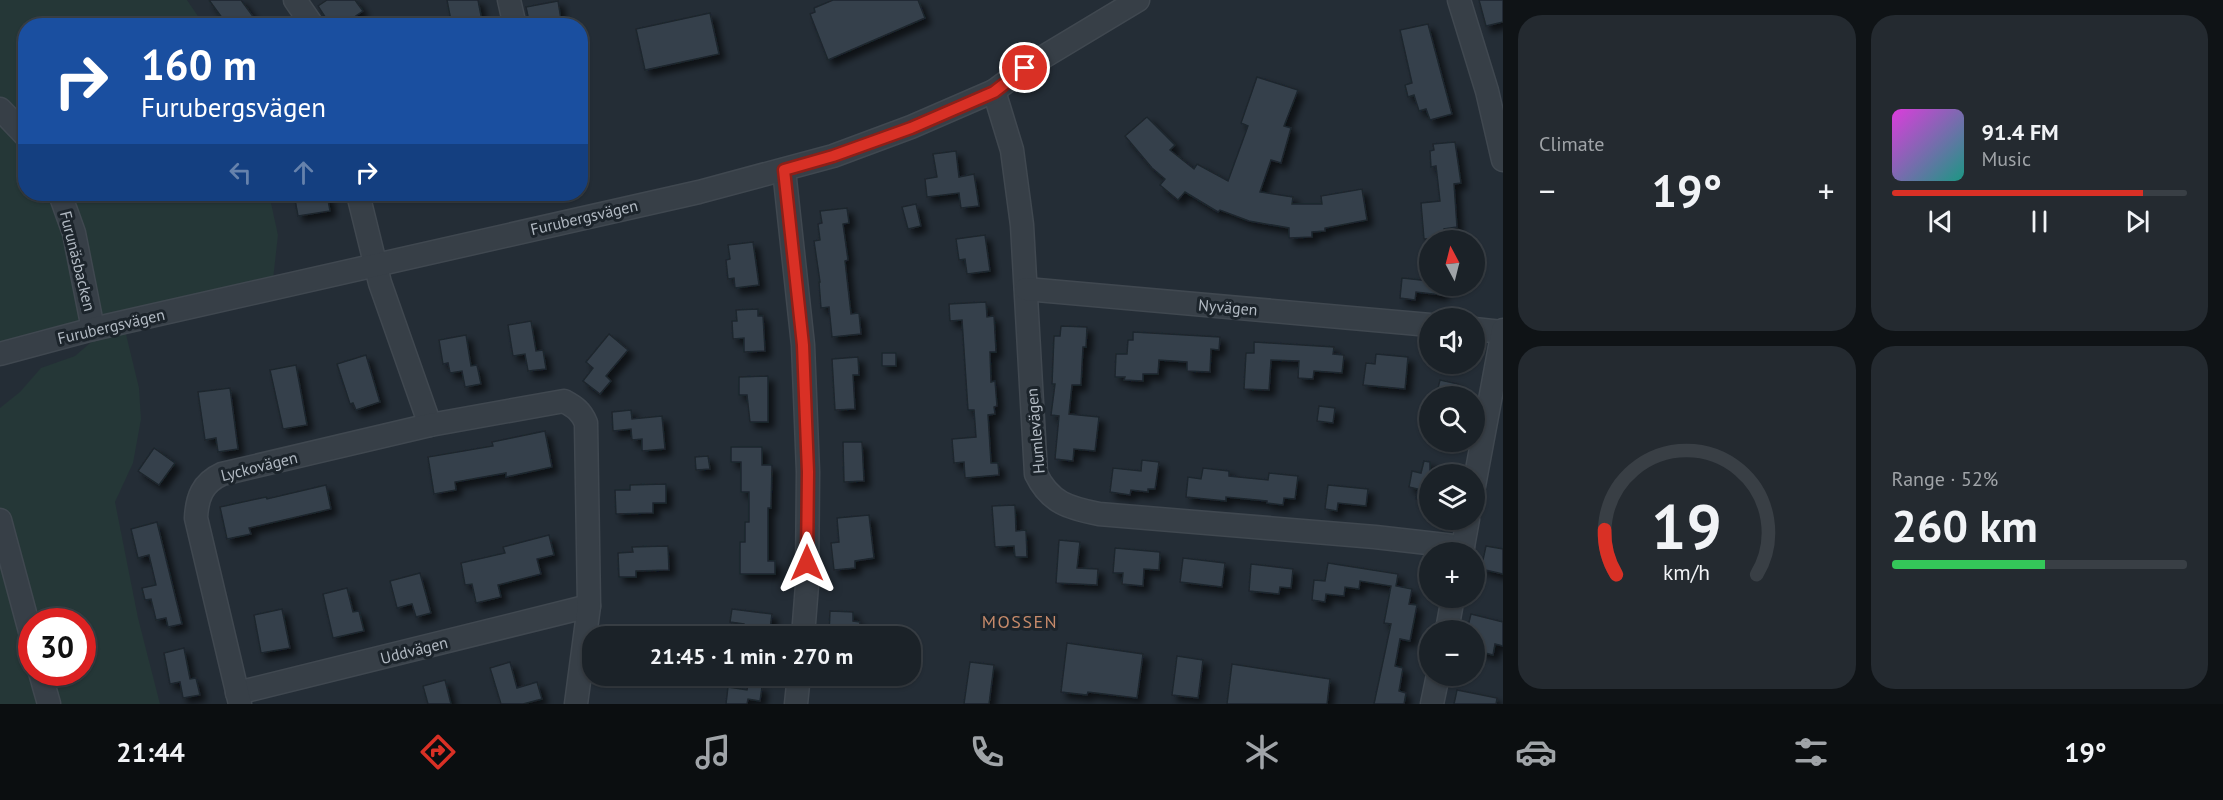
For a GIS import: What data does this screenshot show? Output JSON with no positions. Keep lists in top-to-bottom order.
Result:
{
  "streets": {
    "street": [
      "Furubergsvägen",
      "Furunäsbacken",
      "Nyvägen",
      "Humlevägen",
      "Lyckovägen",
      "Uddvägen"
    ]
  },
  "crossings": [
    ["Furubergsvägen", "Furunäsbacken"],
    ["Furubergsvägen", "Humlevägen"],
    ["Nyvägen", "Humlevägen"],
    ["Lyckovägen", "Uddvägen"]
  ],
  "districts": ["MOSSEN"],
  "north": "top",
  "page": {
    "tile": [
      "Climate",
      ["Range · 52%", "260 km"]
    ],
    "turn": ["160 m", "Furubergsvägen"],
    "song": ["91.4 FM", "Music"],
    "heat": ["−", "19°", "+"],
    "map_buttons": ["+", "−"],
    "limit": "30",
    "trip": "21:45 · 1 min · 270 m",
    "tabs": ["21:44", "19°"],
    "gauge": ["19", "km/h"]
  }
}
